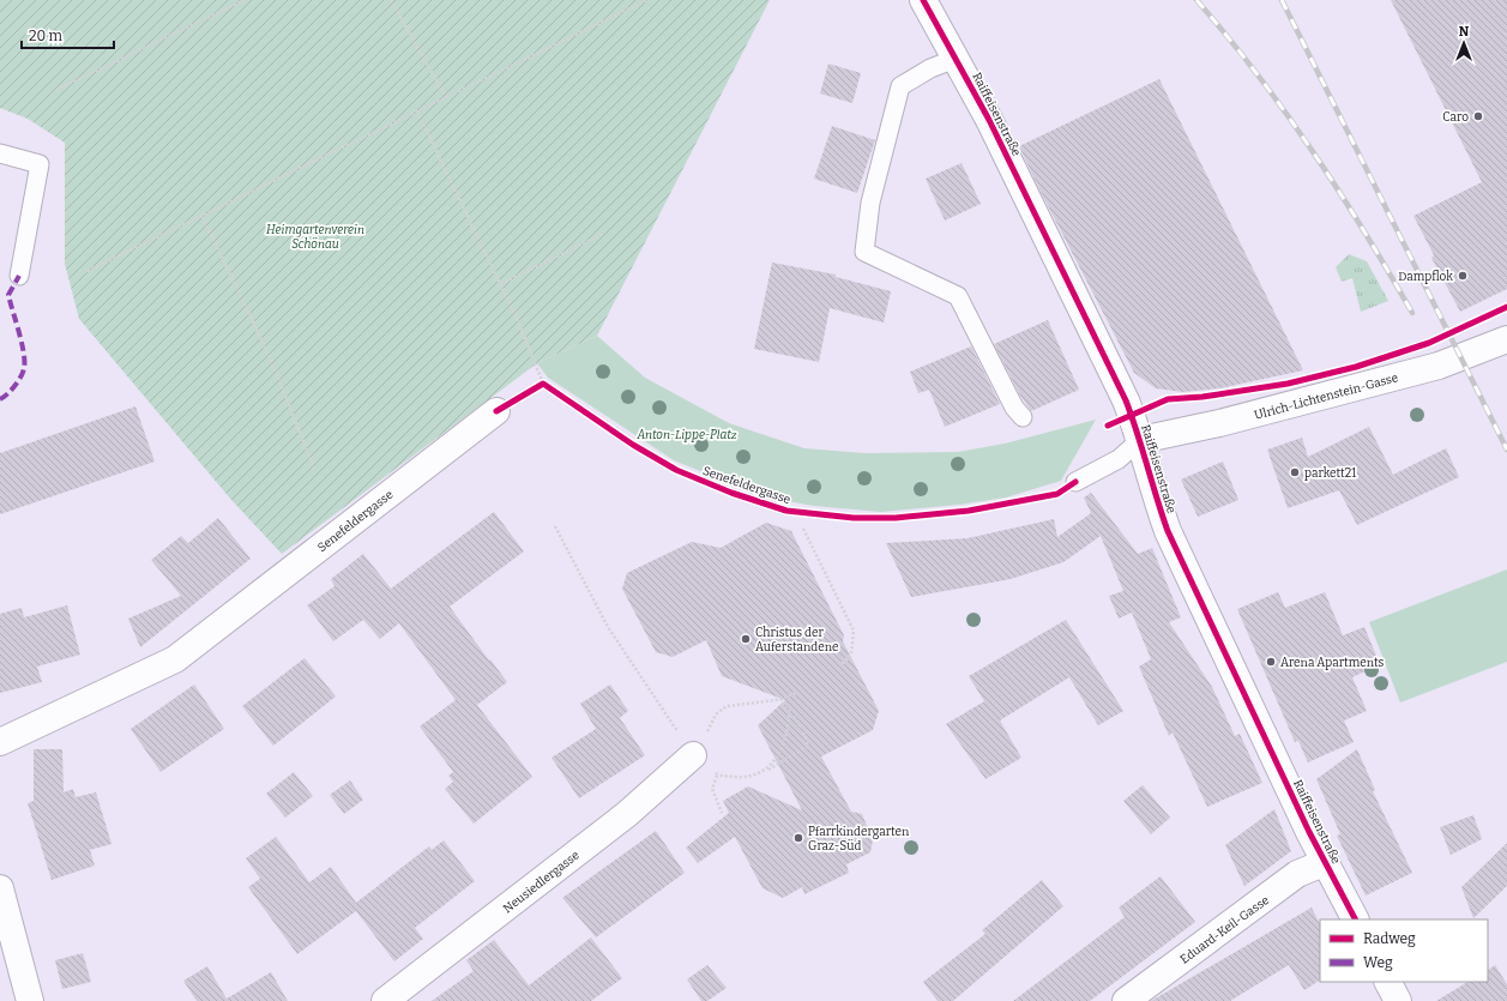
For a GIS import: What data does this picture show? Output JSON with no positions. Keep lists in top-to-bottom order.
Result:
{
  "streets": {
    "street": [
      "Raiffeisenstraße",
      "Ulrich-Lichtenstein-Gasse",
      "Senefeldergasse",
      "Neusiedlergasse",
      "Eduard-Keil-Gasse"
    ]
  },
  "crossings": [
    ["Raiffeisenstraße", "Ulrich-Lichtenstein-Gasse"],
    ["Raiffeisenstraße", "Eduard-Keil-Gasse"]
  ],
  "parks": ["Heimgartenverein Schönau", "Anton-Lippe-Platz"],
  "places": [
    "Caro",
    "Dampflok",
    "parkett21",
    "Christus der Auferstandene",
    "Arena Apartments",
    "Pfarrkindergarten Graz-Süd"
  ],
  "legend": ["Radweg", "Weg"],
  "scale_bar": "20 m",
  "north": "top"
}
